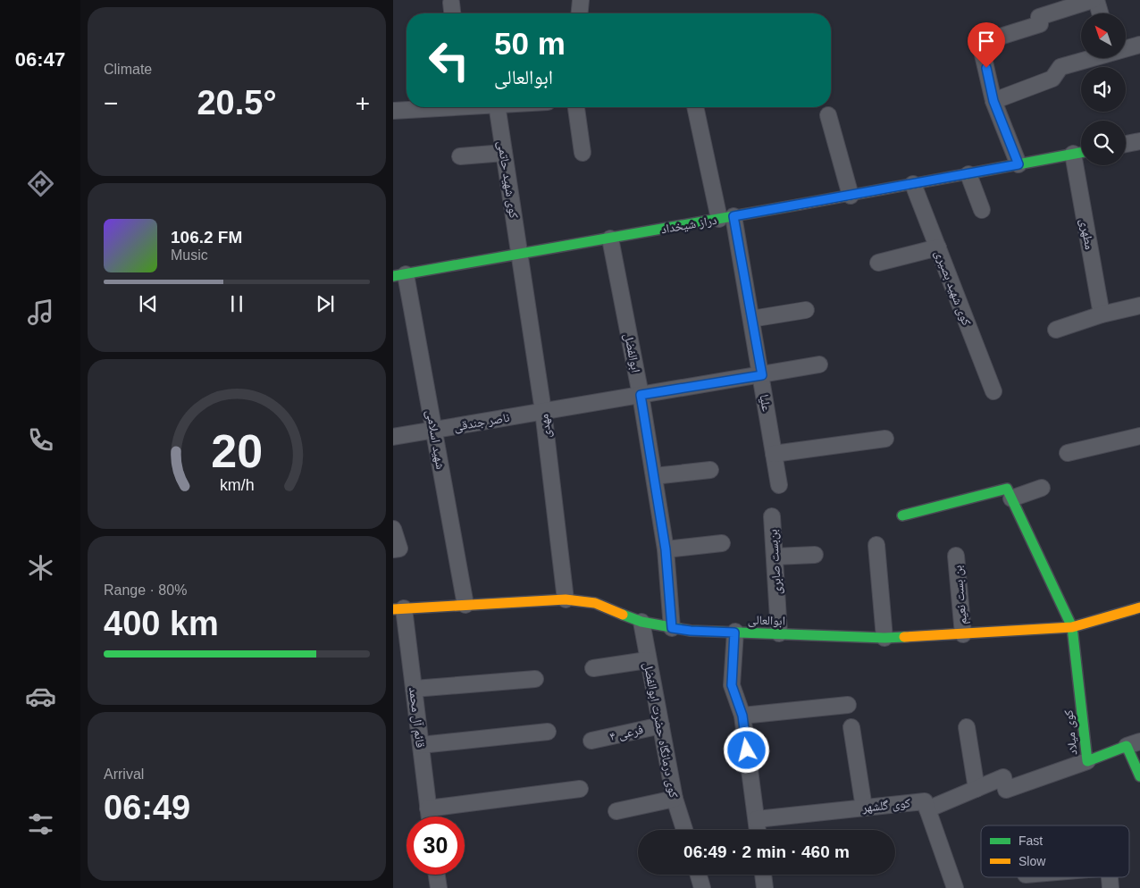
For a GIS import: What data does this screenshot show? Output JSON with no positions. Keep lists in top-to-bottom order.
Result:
{
  "streets": {
    "street": [
      "کوی شهید حاتمی",
      "دراز شیخداد",
      "مطهری",
      "کوی شهید بصیری",
      "ابوالفضل",
      "علیا",
      "ناصر جندقی",
      "مهدی",
      "شهید اسلامی",
      "بن‌بست صابری",
      "بن بست نعیم",
      "ابوالعالی",
      "قائم آل محمد",
      "کوی درمانگاه حضرت ابوالفضل",
      "فرعی ۴",
      "کوی میلاد",
      "کوی گلشهر"
    ]
  },
  "crossings": [
    ["کوی شهید حاتمی", "دراز شیخداد"],
    ["کوی شهید حاتمی", "مهدی"],
    ["دراز شیخداد", "مطهری"],
    ["دراز شیخداد", "کوی شهید بصیری"],
    ["دراز شیخداد", "ابوالفضل"],
    ["دراز شیخداد", "علیا"],
    ["دراز شیخداد", "مهدی"],
    ["دراز شیخداد", "شهید اسلامی"],
    ["ابوالفضل", "ناصر جندقی"],
    ["ابوالفضل", "ابوالعالی"],
    ["علیا", "ناصر جندقی"],
    ["ناصر جندقی", "مهدی"],
    ["ناصر جندقی", "شهید اسلامی"],
    ["مهدی", "ابوالعالی"],
    ["شهید اسلامی", "ابوالعالی"],
    ["بن‌بست صابری", "ابوالعالی"],
    ["بن بست نعیم", "ابوالعالی"],
    ["ابوالعالی", "قائم آل محمد"],
    ["ابوالعالی", "کوی درمانگاه حضرت ابوالفضل"],
    ["ابوالعالی", "کوی میلاد"],
    ["کوی درمانگاه حضرت ابوالفضل", "فرعی ۴"]
  ],
  "legend": ["Fast", "Slow"],
  "north": "top left",
  "page": {
    "tabs": "06:47",
    "tile": [
      "Climate",
      ["Range · 80%", "400 km"],
      ["Arrival", "06:49"]
    ],
    "turn": ["50 m", "ابوالعالی"],
    "heat": ["−", "20.5°", "+"],
    "song": ["106.2 FM", "Music"],
    "limit": "30",
    "trip": "06:49 · 2 min · 460 m",
    "gauge": ["20", "km/h"]
  }
}
